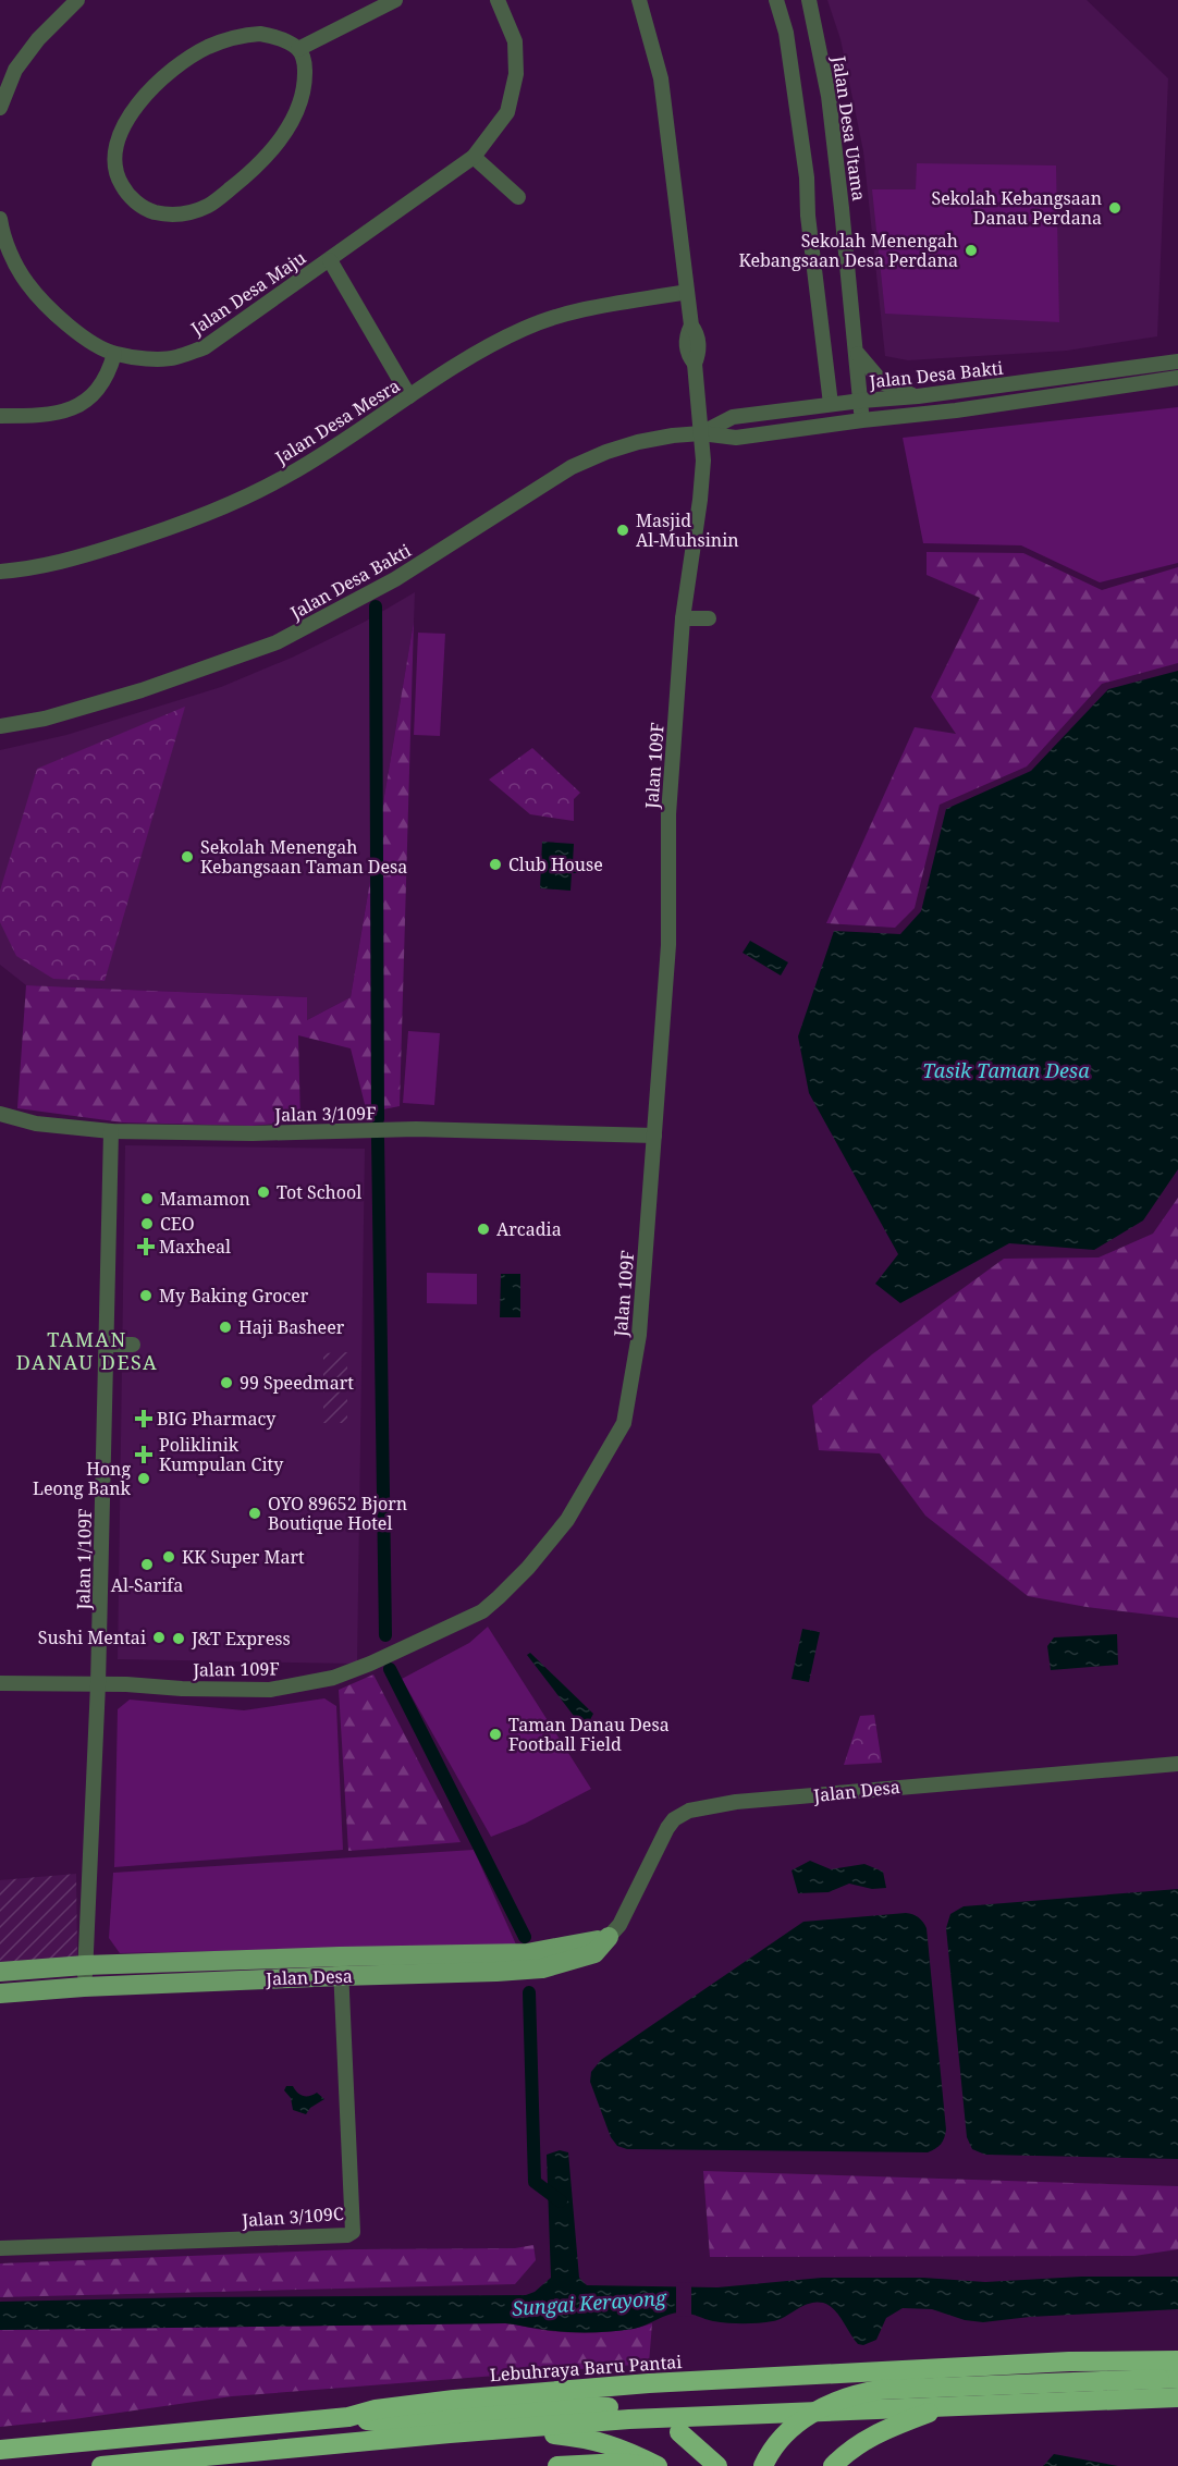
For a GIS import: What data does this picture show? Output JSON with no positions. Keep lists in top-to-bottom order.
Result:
{
  "streets": {
    "highway": ["Lebuhraya Baru Pantai"],
    "main road": ["Jalan Desa"],
    "street": [
      "Jalan Desa Utama",
      "Jalan Desa Maju",
      "Jalan Desa Bakti",
      "Jalan Desa Mesra",
      "Jalan 109F",
      "Jalan 3/109F",
      "Jalan 1/109F",
      "Jalan 3/109C"
    ]
  },
  "crossings": [
    ["Jalan Desa Utama", "Jalan Desa Bakti"],
    ["Jalan Desa Bakti", "Jalan 109F"],
    ["Jalan 109F", "Jalan 3/109F"],
    ["Jalan 109F", "Jalan 1/109F"],
    ["Jalan 3/109F", "Jalan 1/109F"],
    ["Jalan 1/109F", "Jalan Desa"],
    ["Jalan Desa", "Jalan 3/109C"]
  ],
  "districts": ["TAMAN DANAU DESA"],
  "water": ["Tasik Taman Desa", "Sungai Kerayong"],
  "places": {
    "other": [
      "Sekolah Kebangsaan Danau Perdana",
      "Sekolah Menengah Kebangsaan Desa Perdana",
      "Masjid Al-Muhsinin",
      "Sekolah Menengah Kebangsaan Taman Desa",
      "Club House",
      "Tot School",
      "Mamamon",
      "CEO",
      "Arcadia",
      "My Baking Grocer",
      "Haji Basheer",
      "99 Speedmart",
      "Hong Leong Bank",
      "OYO 89652 Bjorn Boutique Hotel",
      "KK Super Mart",
      "Al-Sarifa",
      "Sushi Mentai",
      "J&T Express",
      "Taman Danau Desa Football Field"
    ],
    "health": ["Maxheal", "BIG Pharmacy", "Poliklinik Kumpulan City"]
  }
}
